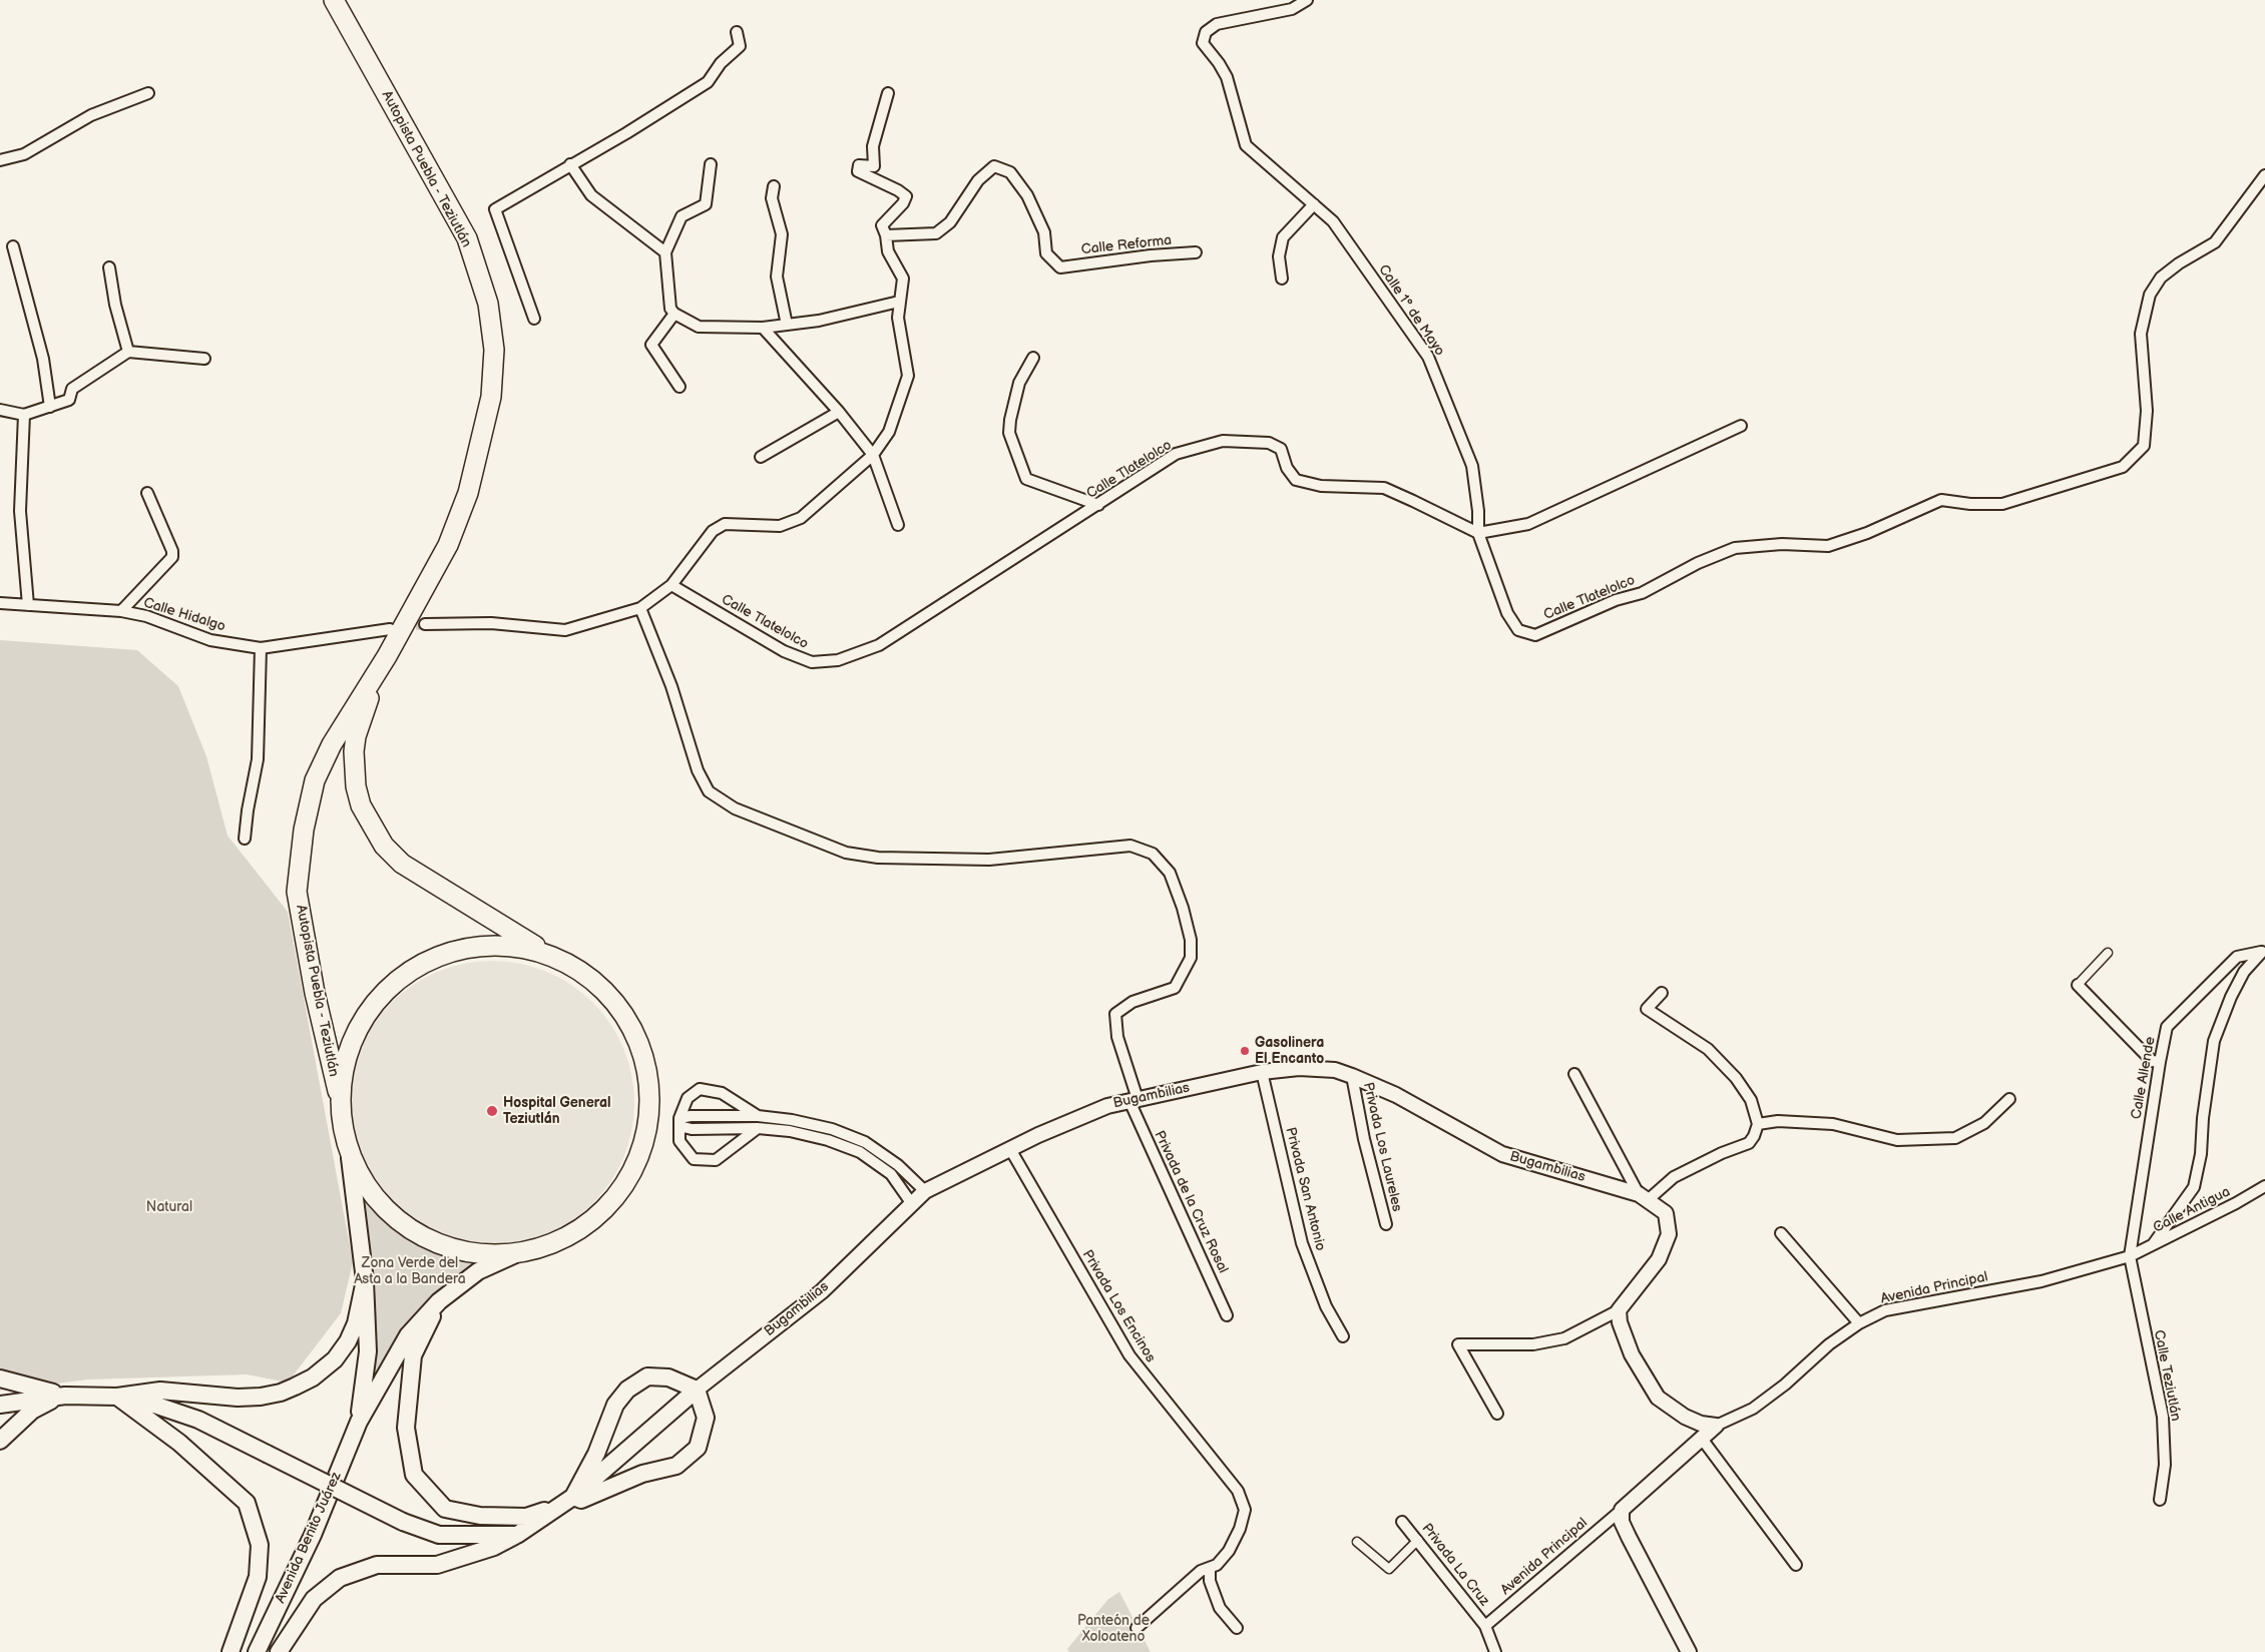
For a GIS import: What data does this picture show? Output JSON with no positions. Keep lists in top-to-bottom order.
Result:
{
  "streets": {
    "highway": ["Autopista Puebla - Teziutlán"],
    "main road": ["Bugambilias", "Avenida Benito Juárez"],
    "street": [
      "Calle Reforma",
      "Calle 1° de Mayo",
      "Calle Tlatelolco",
      "Calle Hidalgo",
      "Calle Allende",
      "Privada Los Laureles",
      "Privada San Antonio",
      "Privada de la Cruz Rosal",
      "Calle Antigua",
      "Avenida Principal",
      "Privada Los Encinos",
      "Calle Teziutlán",
      "Privada La Cruz"
    ]
  },
  "crossings": [
    ["Calle 1° de Mayo", "Calle Tlatelolco"],
    ["Calle Allende", "Calle Antigua"],
    ["Calle Allende", "Avenida Principal"],
    ["Calle Allende", "Calle Teziutlán"],
    ["Bugambilias", "Privada Los Laureles"],
    ["Bugambilias", "Privada San Antonio"],
    ["Bugambilias", "Privada de la Cruz Rosal"],
    ["Bugambilias", "Privada Los Encinos"],
    ["Calle Antigua", "Avenida Principal"],
    ["Calle Antigua", "Calle Teziutlán"],
    ["Avenida Principal", "Calle Teziutlán"],
    ["Avenida Principal", "Privada La Cruz"]
  ],
  "parks": ["Natural", "Zona Verde del Asta a la Bandera", "Panteón de Xoloateno"],
  "places": ["Gasolinera El Encanto", "Hospital General Teziutlán"]
}
